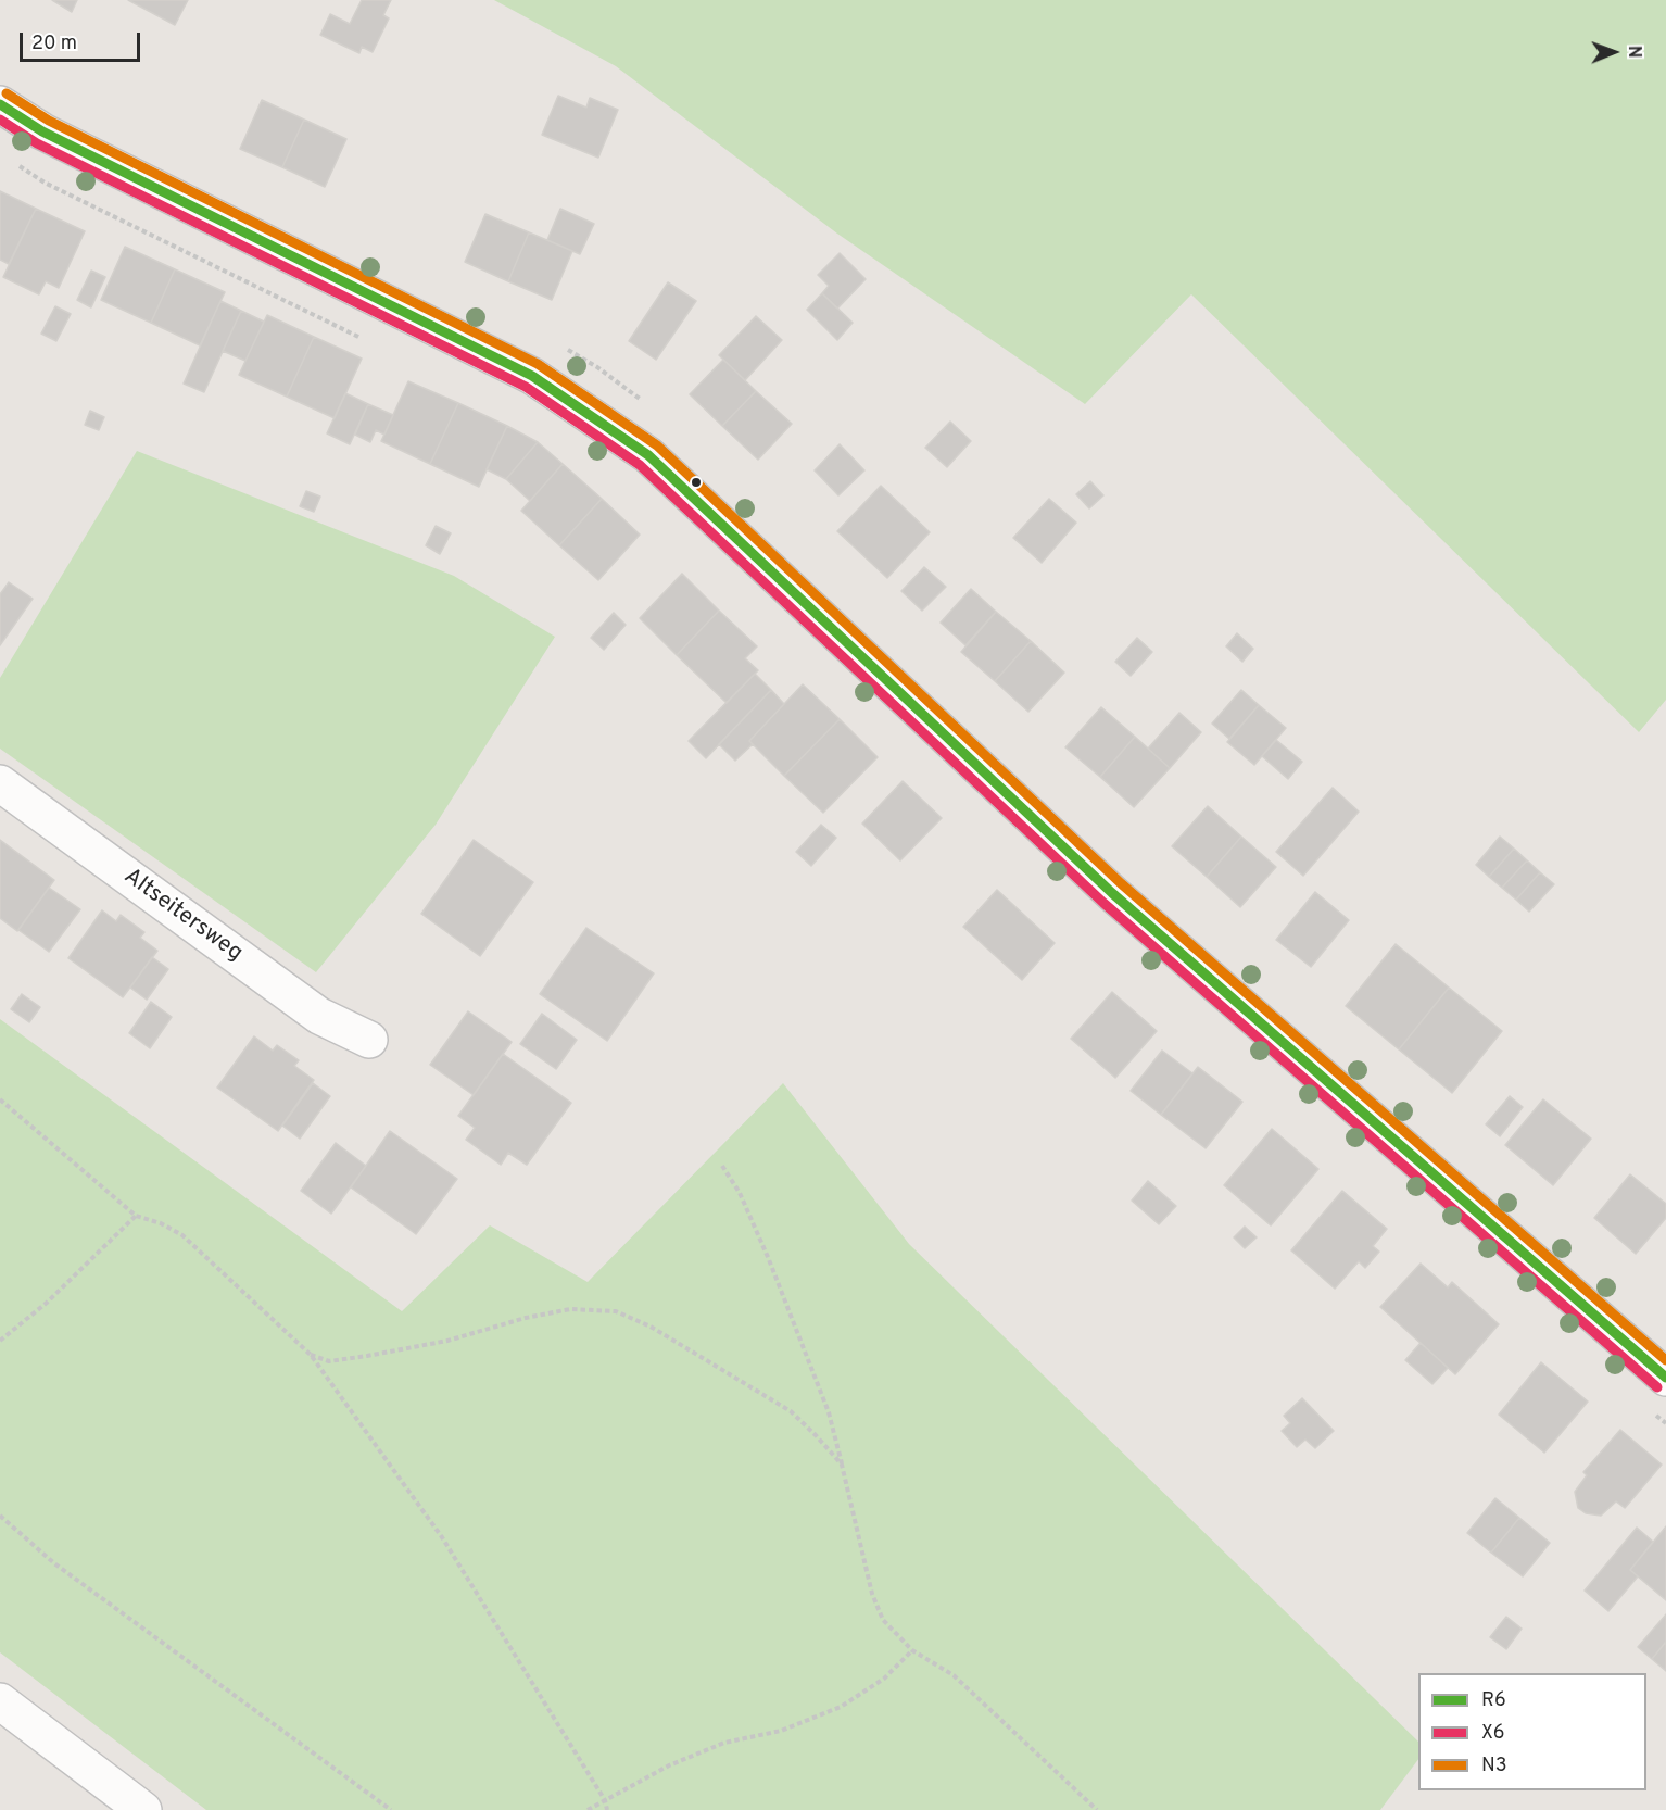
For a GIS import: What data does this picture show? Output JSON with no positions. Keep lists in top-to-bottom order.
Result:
{
  "streets": {
    "street": ["Altseitersweg"]
  },
  "lines": ["transit line N3", "transit line R6", "transit line X6"],
  "legend": ["R6", "X6", "N3"],
  "scale_bar": "20 m",
  "north": "right"
}
